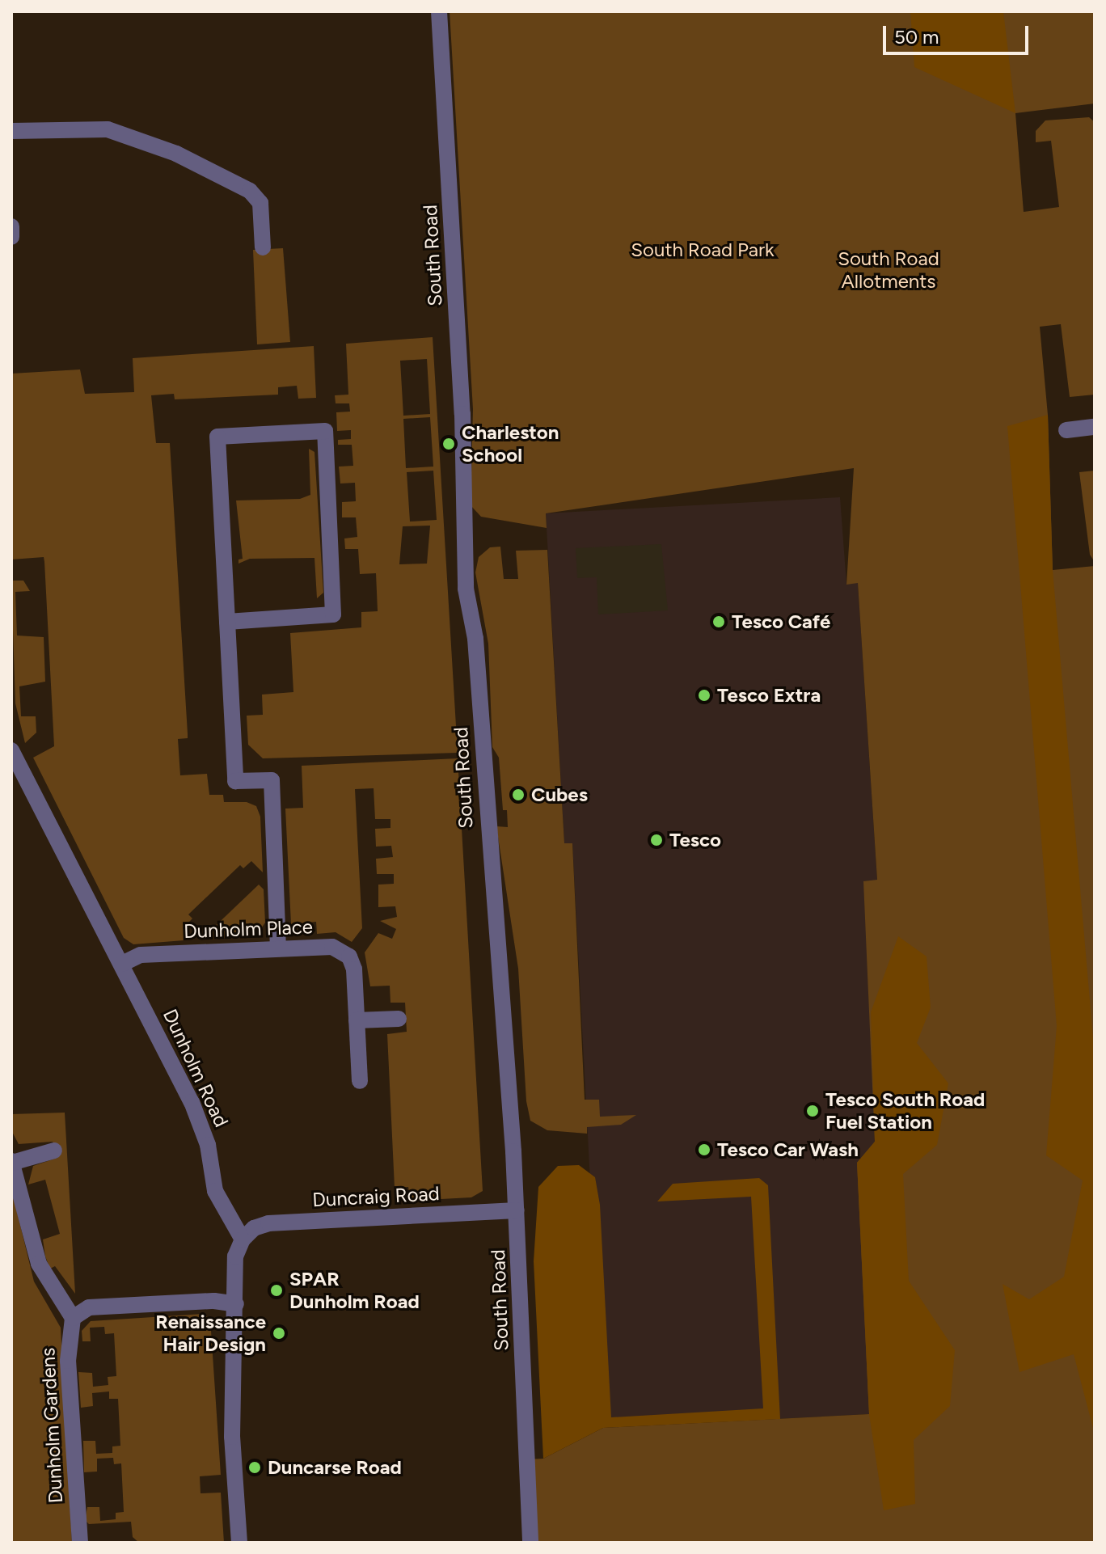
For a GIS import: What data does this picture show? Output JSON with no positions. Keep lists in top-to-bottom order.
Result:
{
  "streets": {
    "street": [
      "South Road",
      "Dunholm Place",
      "Dunholm Road",
      "Duncraig Road",
      "Dunholm Gardens"
    ]
  },
  "crossings": [
    ["South Road", "Duncraig Road"],
    ["Dunholm Place", "Dunholm Road"],
    ["Dunholm Road", "Duncraig Road"]
  ],
  "parks": ["South Road Park", "South Road Allotments"],
  "places": [
    "Charleston School",
    "Tesco Café",
    "Tesco Extra",
    "Cubes",
    "Tesco",
    "Tesco South Road Fuel Station",
    "Tesco Car Wash",
    "SPAR Dunholm Road",
    "Renaissance Hair Design",
    "Duncarse Road"
  ],
  "scale_bar": "50 m"
}
